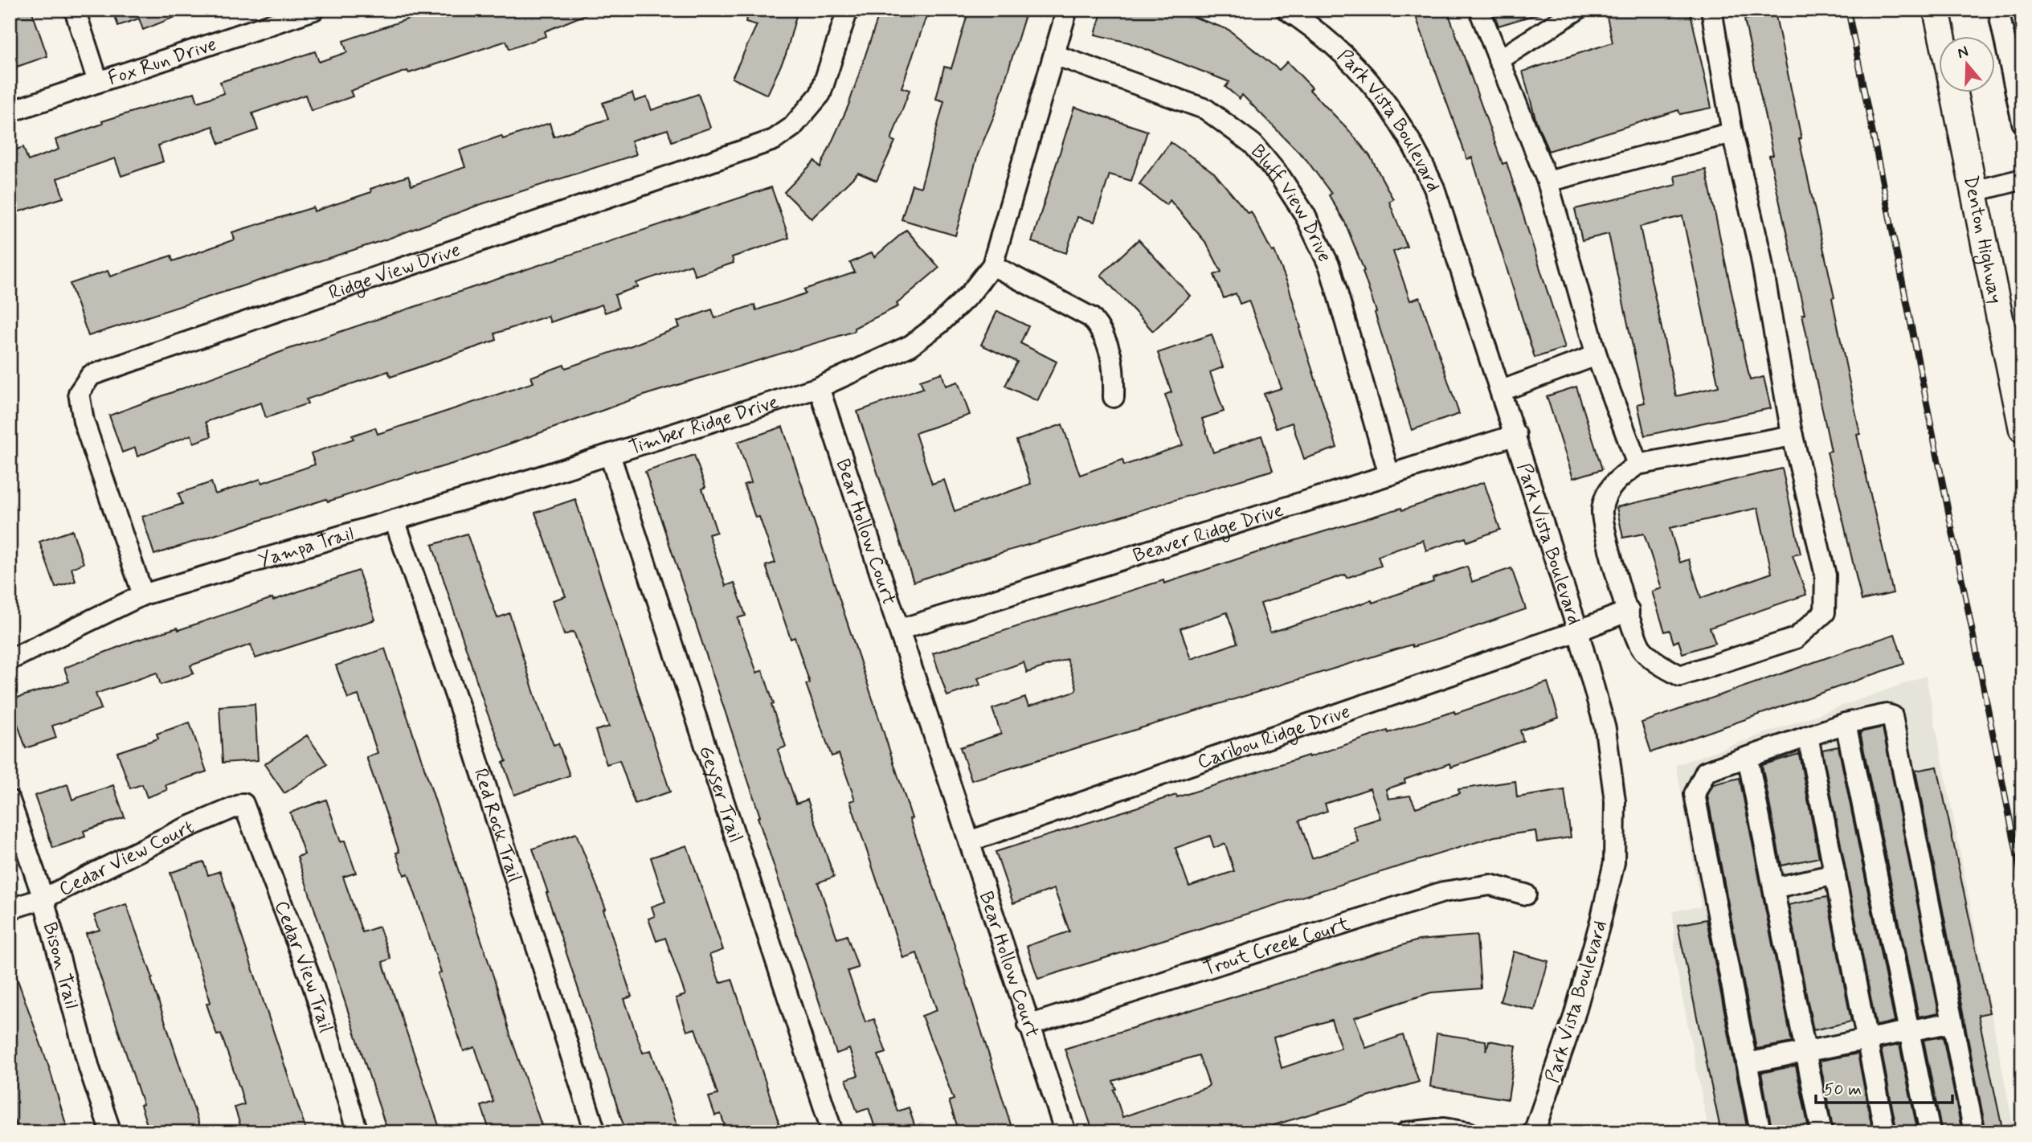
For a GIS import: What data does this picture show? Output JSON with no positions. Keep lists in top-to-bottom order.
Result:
{
  "streets": {
    "main road": ["Denton Highway"],
    "street": [
      "Fox Run Drive",
      "Park Vista Boulevard",
      "Bluff View Drive",
      "Ridge View Drive",
      "Timber Ridge Drive",
      "Bear Hollow Court",
      "Beaver Ridge Drive",
      "Yampa Trail",
      "Caribou Ridge Drive",
      "Geyser Trail",
      "Red Rock Trail",
      "Cedar View Court",
      "Trout Creek Court",
      "Bison Trail",
      "Cedar View Trail"
    ]
  },
  "crossings": [
    ["Park Vista Boulevard", "Beaver Ridge Drive"],
    ["Park Vista Boulevard", "Caribou Ridge Drive"],
    ["Bluff View Drive", "Beaver Ridge Drive"],
    ["Ridge View Drive", "Yampa Trail"],
    ["Timber Ridge Drive", "Bear Hollow Court"],
    ["Timber Ridge Drive", "Yampa Trail"],
    ["Timber Ridge Drive", "Geyser Trail"],
    ["Bear Hollow Court", "Beaver Ridge Drive"],
    ["Bear Hollow Court", "Caribou Ridge Drive"],
    ["Bear Hollow Court", "Trout Creek Court"],
    ["Yampa Trail", "Geyser Trail"],
    ["Yampa Trail", "Red Rock Trail"],
    ["Cedar View Court", "Bison Trail"],
    ["Cedar View Court", "Cedar View Trail"]
  ],
  "scale_bar": "50 m",
  "north": "top"
}
